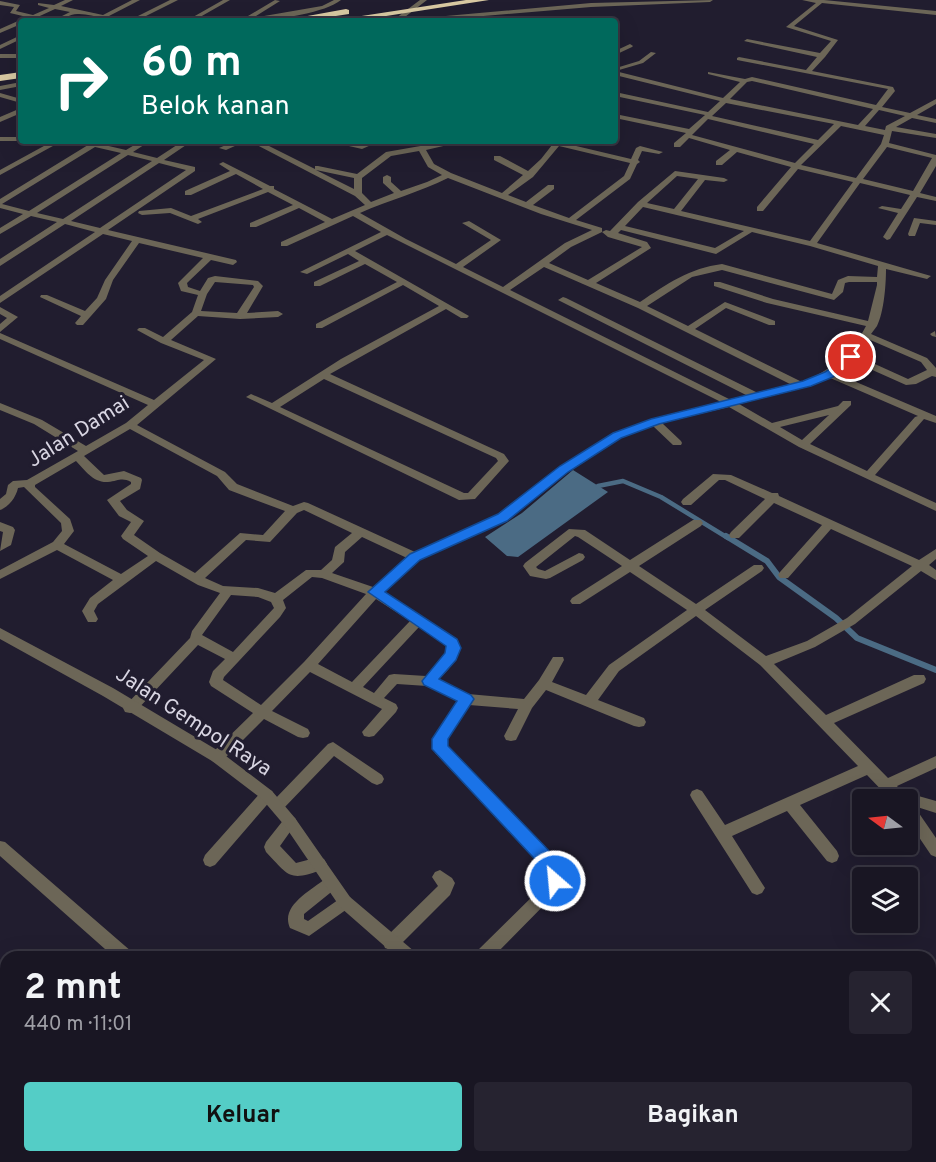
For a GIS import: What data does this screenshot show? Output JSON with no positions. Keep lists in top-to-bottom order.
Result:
{
  "streets": {
    "street": ["Jalan Damai", "Jalan Gempol Raya"]
  },
  "north": "left",
  "page": {
    "turn": ["60 m", "Belok kanan"],
    "heading": ["2 mnt", "440 m · 11:01"],
    "buttons": ["Keluar", "Bagikan"]
  }
}
